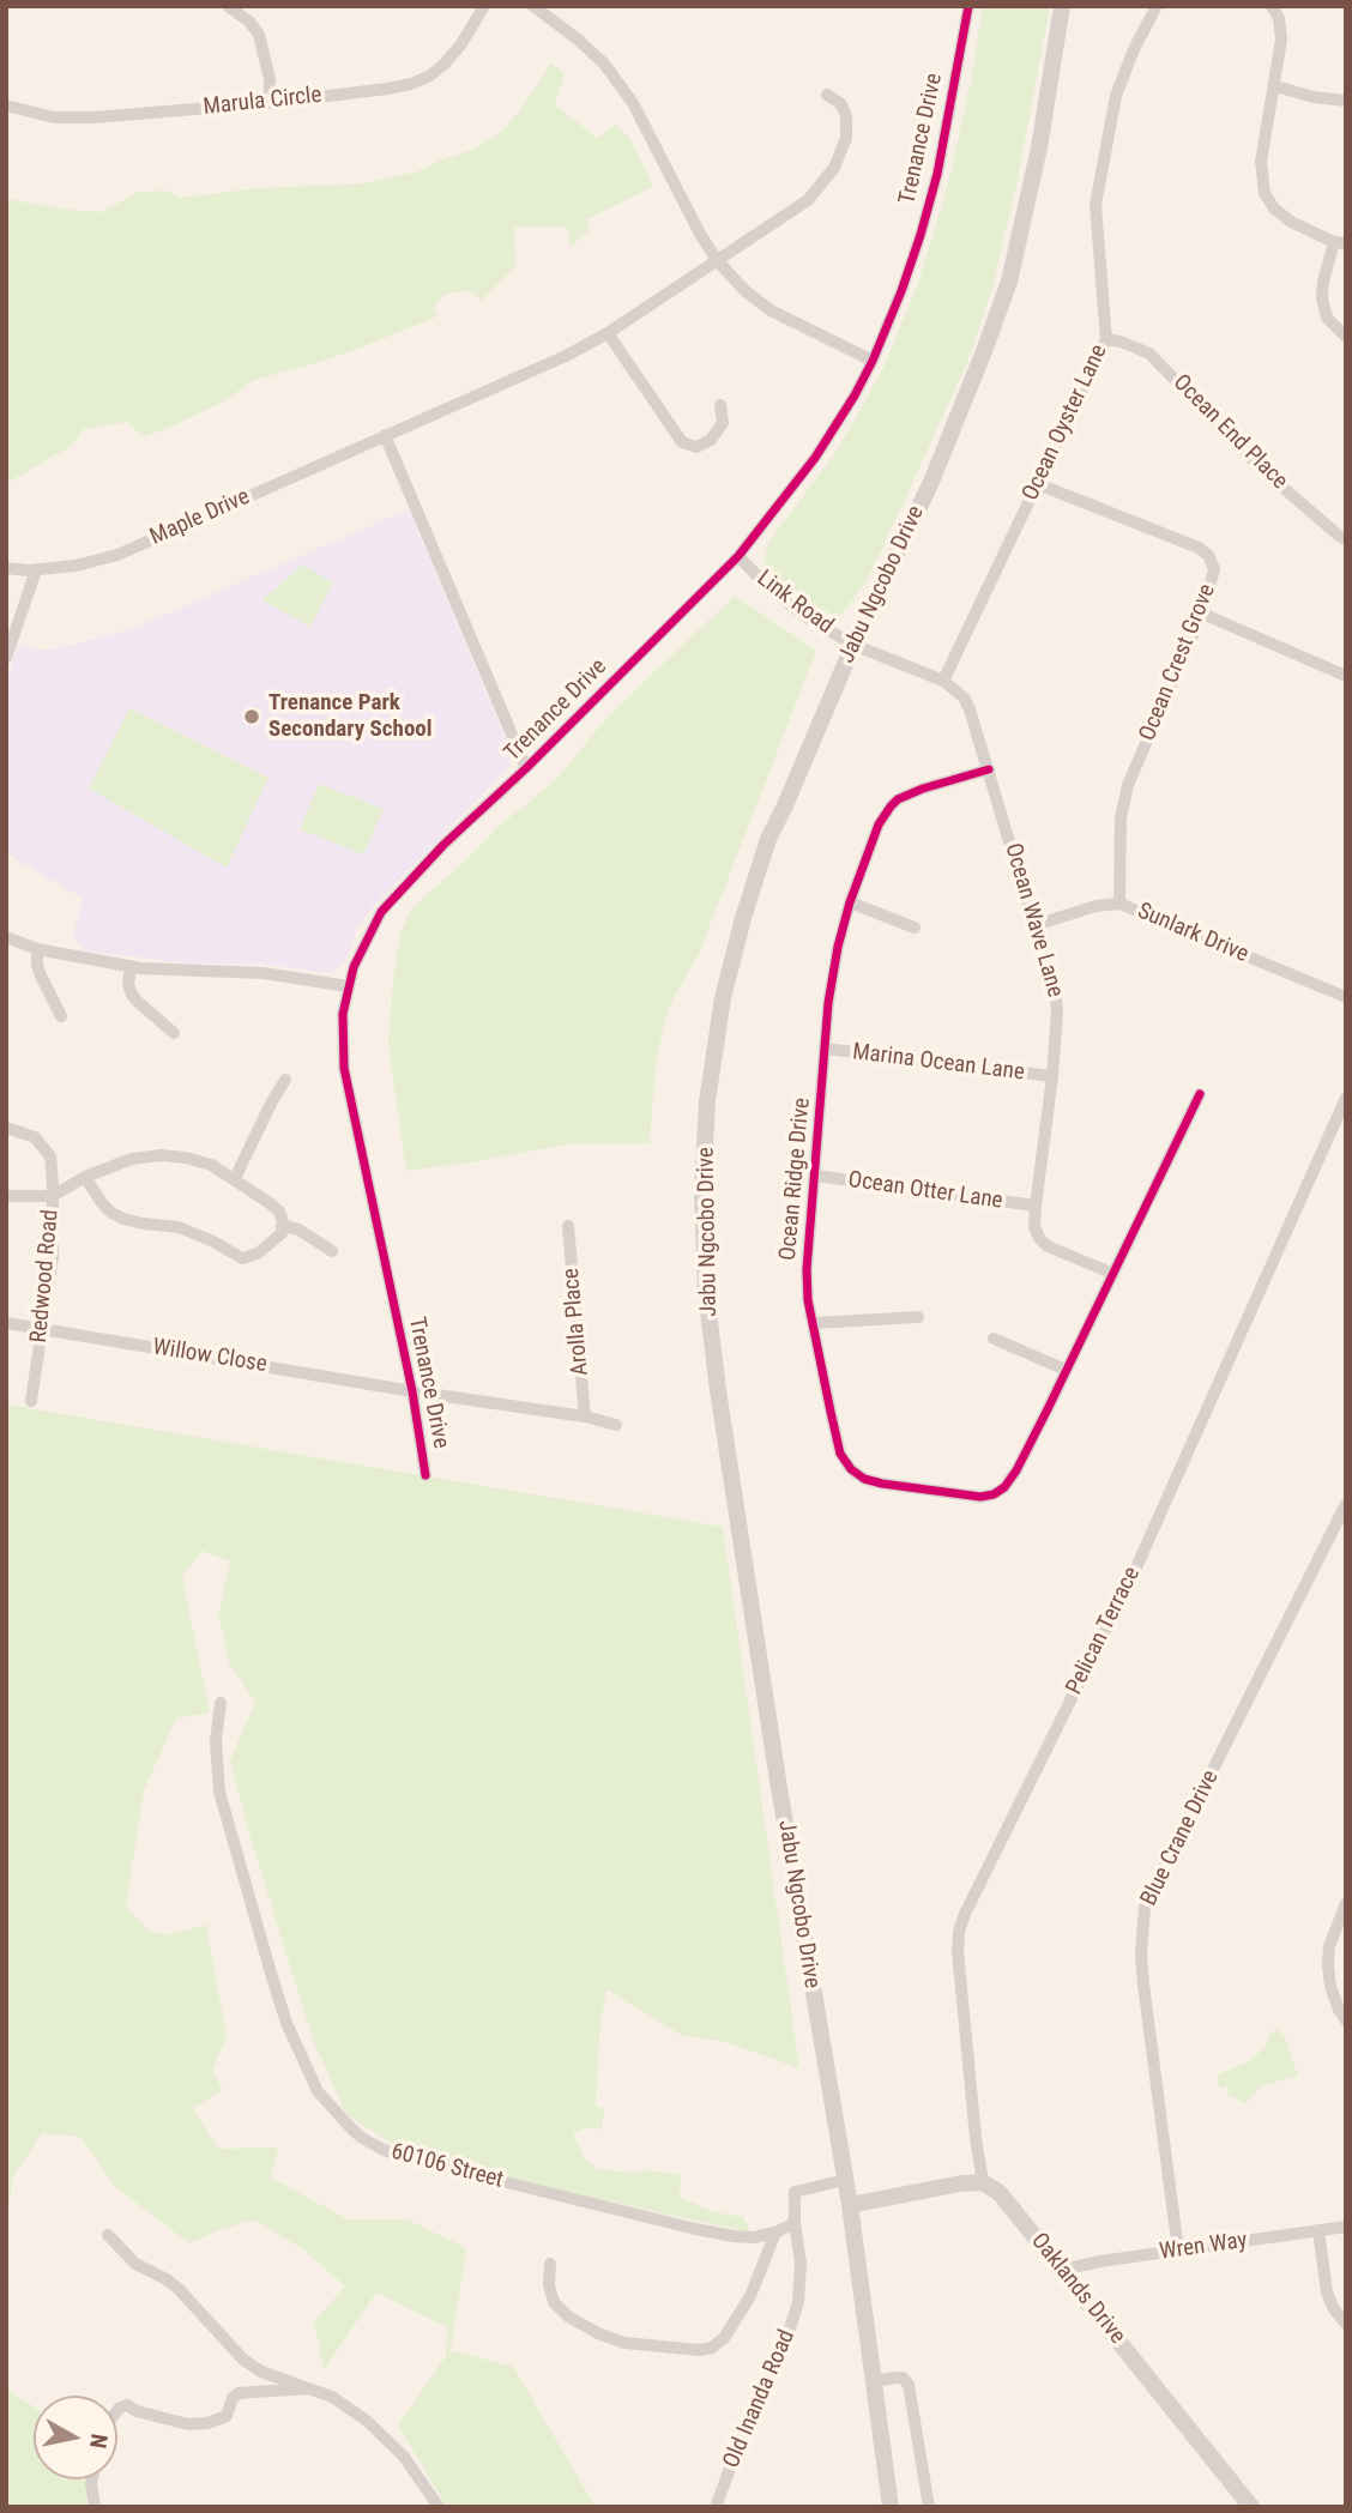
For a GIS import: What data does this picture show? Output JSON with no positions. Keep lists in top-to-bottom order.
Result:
{
  "streets": {
    "main road": ["Jabu Ngcobo Drive", "Oaklands Drive"],
    "street": [
      "Marula Circle",
      "Trenance Drive",
      "Ocean Oyster Lane",
      "Ocean End Place",
      "Maple Drive",
      "Link Road",
      "Ocean Crest Grove",
      "Ocean Wave Lane",
      "Sunlark Drive",
      "Marina Ocean Lane",
      "Ocean Ridge Drive",
      "Ocean Otter Lane",
      "Redwood Road",
      "Arolla Place",
      "Willow Close",
      "Pelican Terrace",
      "Blue Crane Drive",
      "60106 Street",
      "Wren Way",
      "Old Inanda Road"
    ]
  },
  "crossings": [
    ["Trenance Drive", "Link Road"],
    ["Trenance Drive", "Willow Close"],
    ["Ocean Oyster Lane", "Ocean End Place"],
    ["Ocean Oyster Lane", "Ocean Crest Grove"],
    ["Ocean Oyster Lane", "Ocean Wave Lane"],
    ["Jabu Ngcobo Drive", "Link Road"],
    ["Jabu Ngcobo Drive", "Ocean Wave Lane"],
    ["Jabu Ngcobo Drive", "Old Inanda Road"],
    ["Link Road", "Ocean Wave Lane"],
    ["Ocean Crest Grove", "Sunlark Drive"],
    ["Ocean Wave Lane", "Sunlark Drive"],
    ["Ocean Wave Lane", "Marina Ocean Lane"],
    ["Ocean Wave Lane", "Ocean Ridge Drive"],
    ["Ocean Wave Lane", "Ocean Otter Lane"],
    ["Marina Ocean Lane", "Ocean Ridge Drive"],
    ["Ocean Ridge Drive", "Ocean Otter Lane"],
    ["Redwood Road", "Willow Close"],
    ["Pelican Terrace", "Oaklands Drive"],
    ["Blue Crane Drive", "Wren Way"],
    ["60106 Street", "Old Inanda Road"],
    ["Wren Way", "Oaklands Drive"]
  ],
  "places": ["Trenance Park Secondary School"],
  "north": "right"
}
